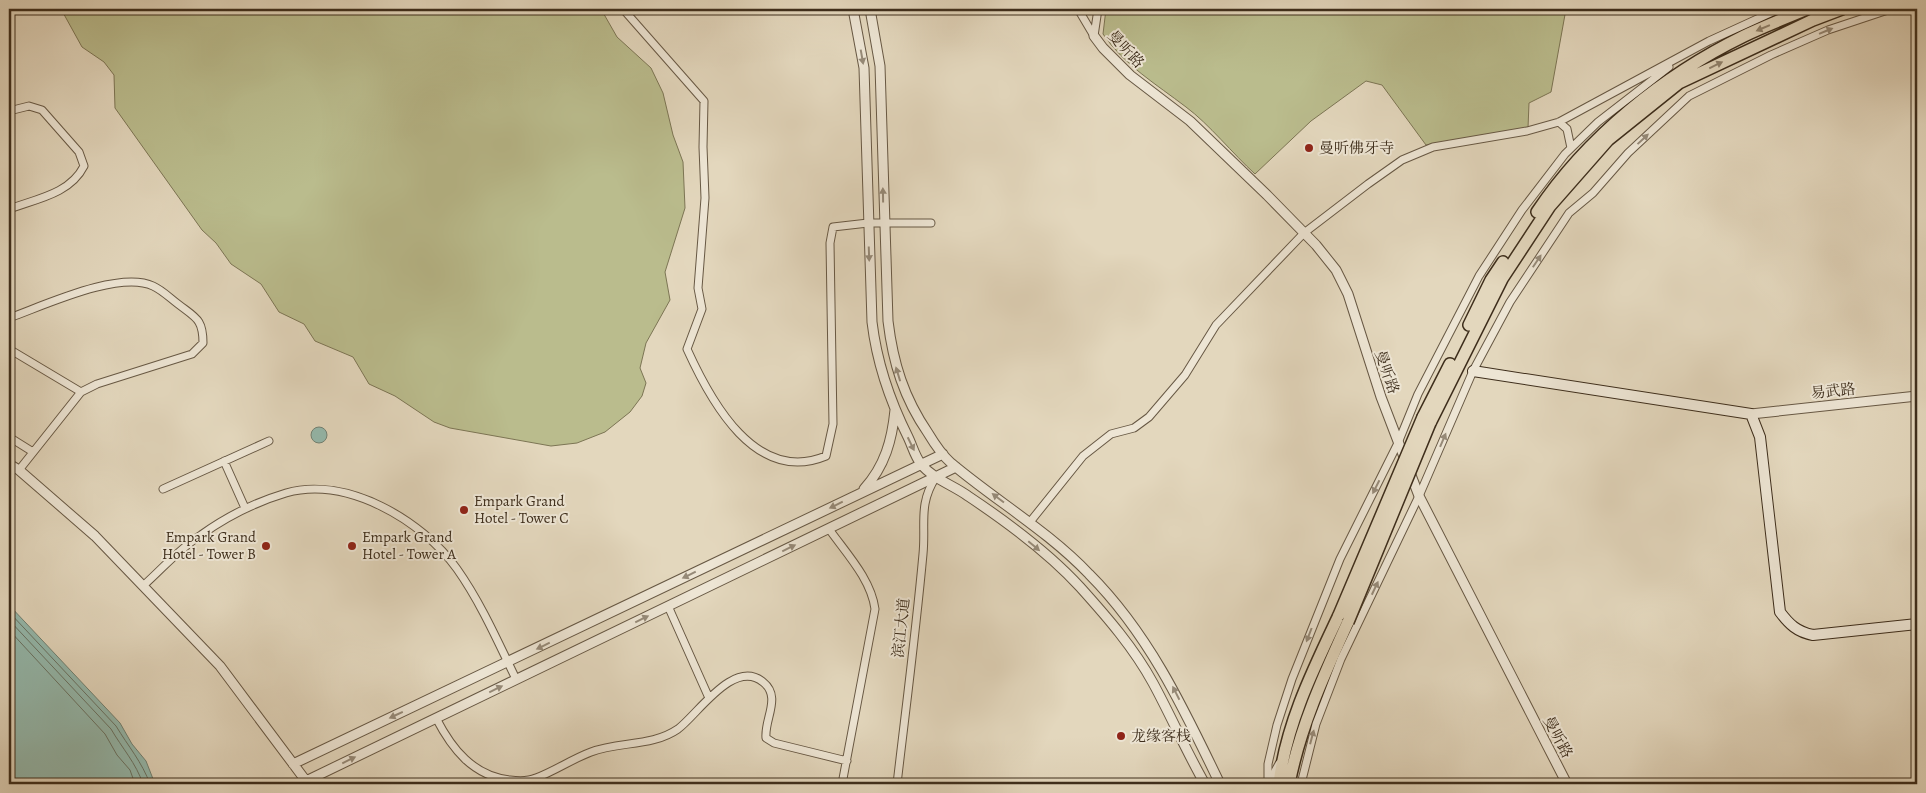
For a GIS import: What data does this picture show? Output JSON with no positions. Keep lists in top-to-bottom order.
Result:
{
  "streets": {
    "street": ["曼听路", "易武路", "滨江大道"]
  },
  "places": [
    "曼听佛牙寺",
    "Empark Grand Hotel - Tower C",
    "Empark Grand Hotel - Tower B",
    "Empark Grand Hotel - Tower A",
    "龙缘客栈"
  ]
}
